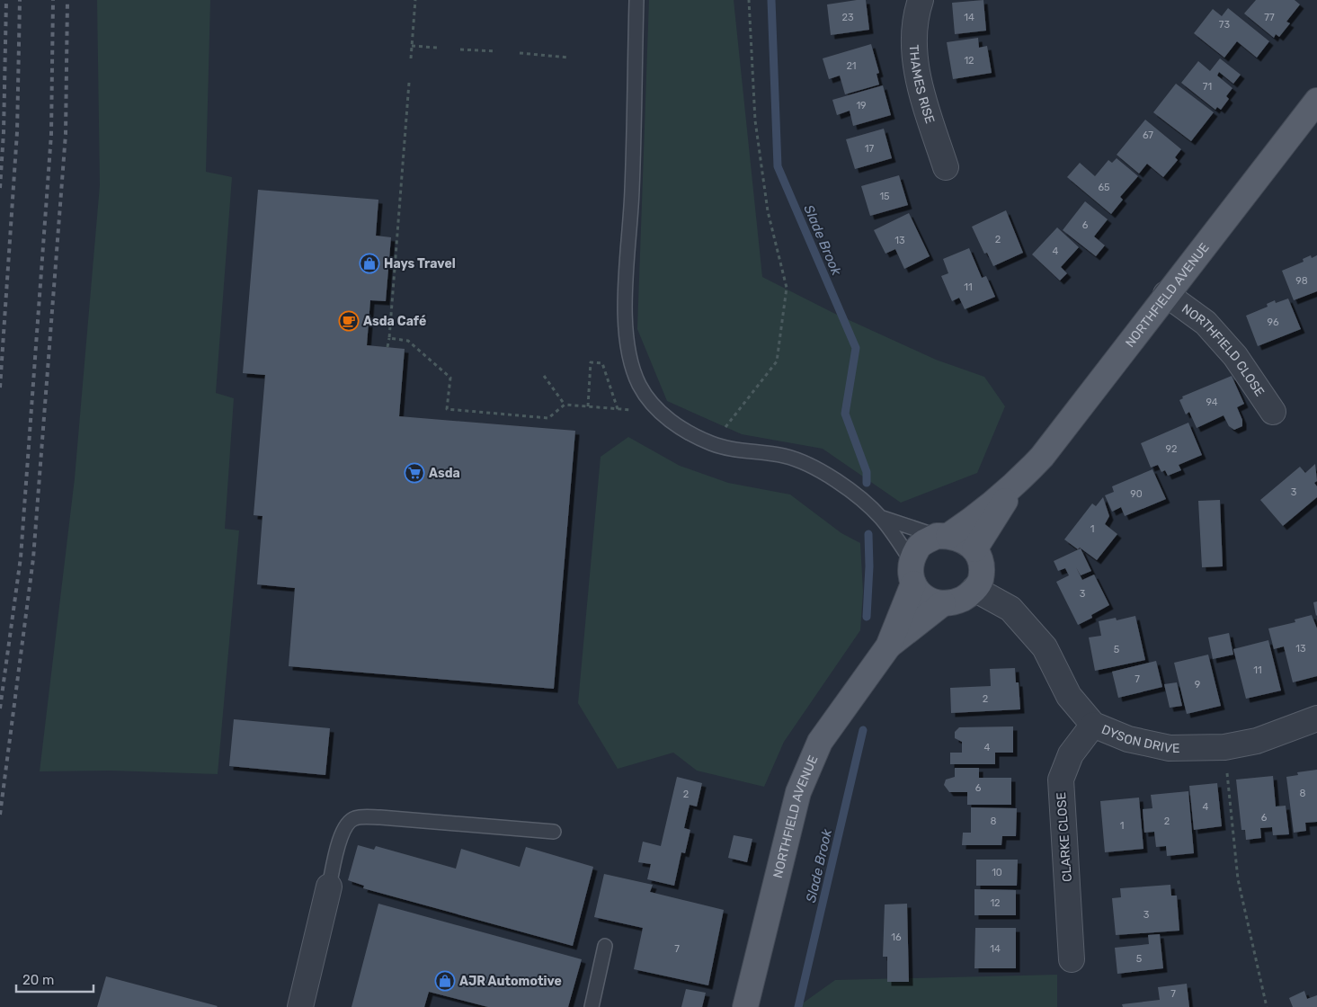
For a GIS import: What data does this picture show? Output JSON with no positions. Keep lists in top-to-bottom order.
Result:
{
  "streets": {
    "main road": ["NORTHFIELD AVENUE"],
    "street": [
      "THAMES RISE",
      "NORTHFIELD CLOSE",
      "DYSON DRIVE",
      "CLARKE CLOSE"
    ]
  },
  "crossings": [
    ["NORTHFIELD AVENUE", "NORTHFIELD CLOSE"],
    ["NORTHFIELD AVENUE", "DYSON DRIVE"],
    ["DYSON DRIVE", "CLARKE CLOSE"]
  ],
  "water": ["Slade Brook"],
  "places": {
    "shop": ["Hays Travel", "AJR Automotive"],
    "cafe": ["Asda Café"],
    "supermarket": ["Asda"]
  },
  "house_numbers": [
    "23",
    "14",
    "77",
    "73",
    "12",
    "21",
    "71",
    "19",
    "67",
    "17",
    "65",
    "15",
    "6",
    "2",
    "13",
    "4",
    "98",
    "11",
    "96",
    "94",
    "92",
    "3",
    "90",
    "1",
    "3",
    "13",
    "5",
    "11",
    "7",
    "9",
    "2",
    "4",
    "6",
    "8",
    "2",
    "4",
    "6",
    "8",
    "2",
    "1",
    "10",
    "12",
    "3",
    "16",
    "7",
    "14",
    "5",
    "7"
  ],
  "scale_bar": "20 m"
}
